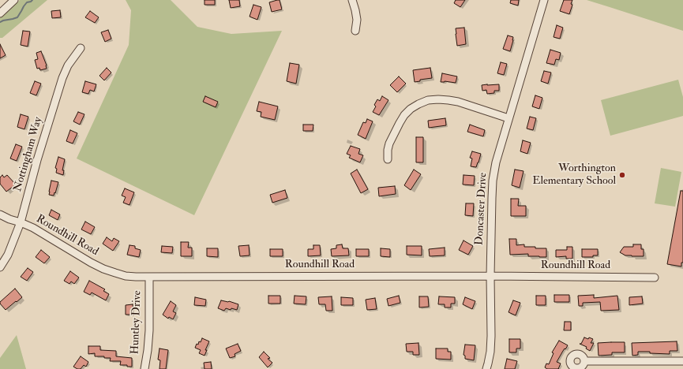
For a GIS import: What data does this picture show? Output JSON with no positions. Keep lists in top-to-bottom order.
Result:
{
  "streets": {
    "street": [
      "Nottingham Way",
      "Doncaster Drive",
      "Roundhill Road",
      "Huntley Drive"
    ]
  },
  "crossings": [
    ["Nottingham Way", "Roundhill Road"],
    ["Doncaster Drive", "Roundhill Road"],
    ["Roundhill Road", "Huntley Drive"]
  ],
  "places": ["Worthington Elementary School"]
}
